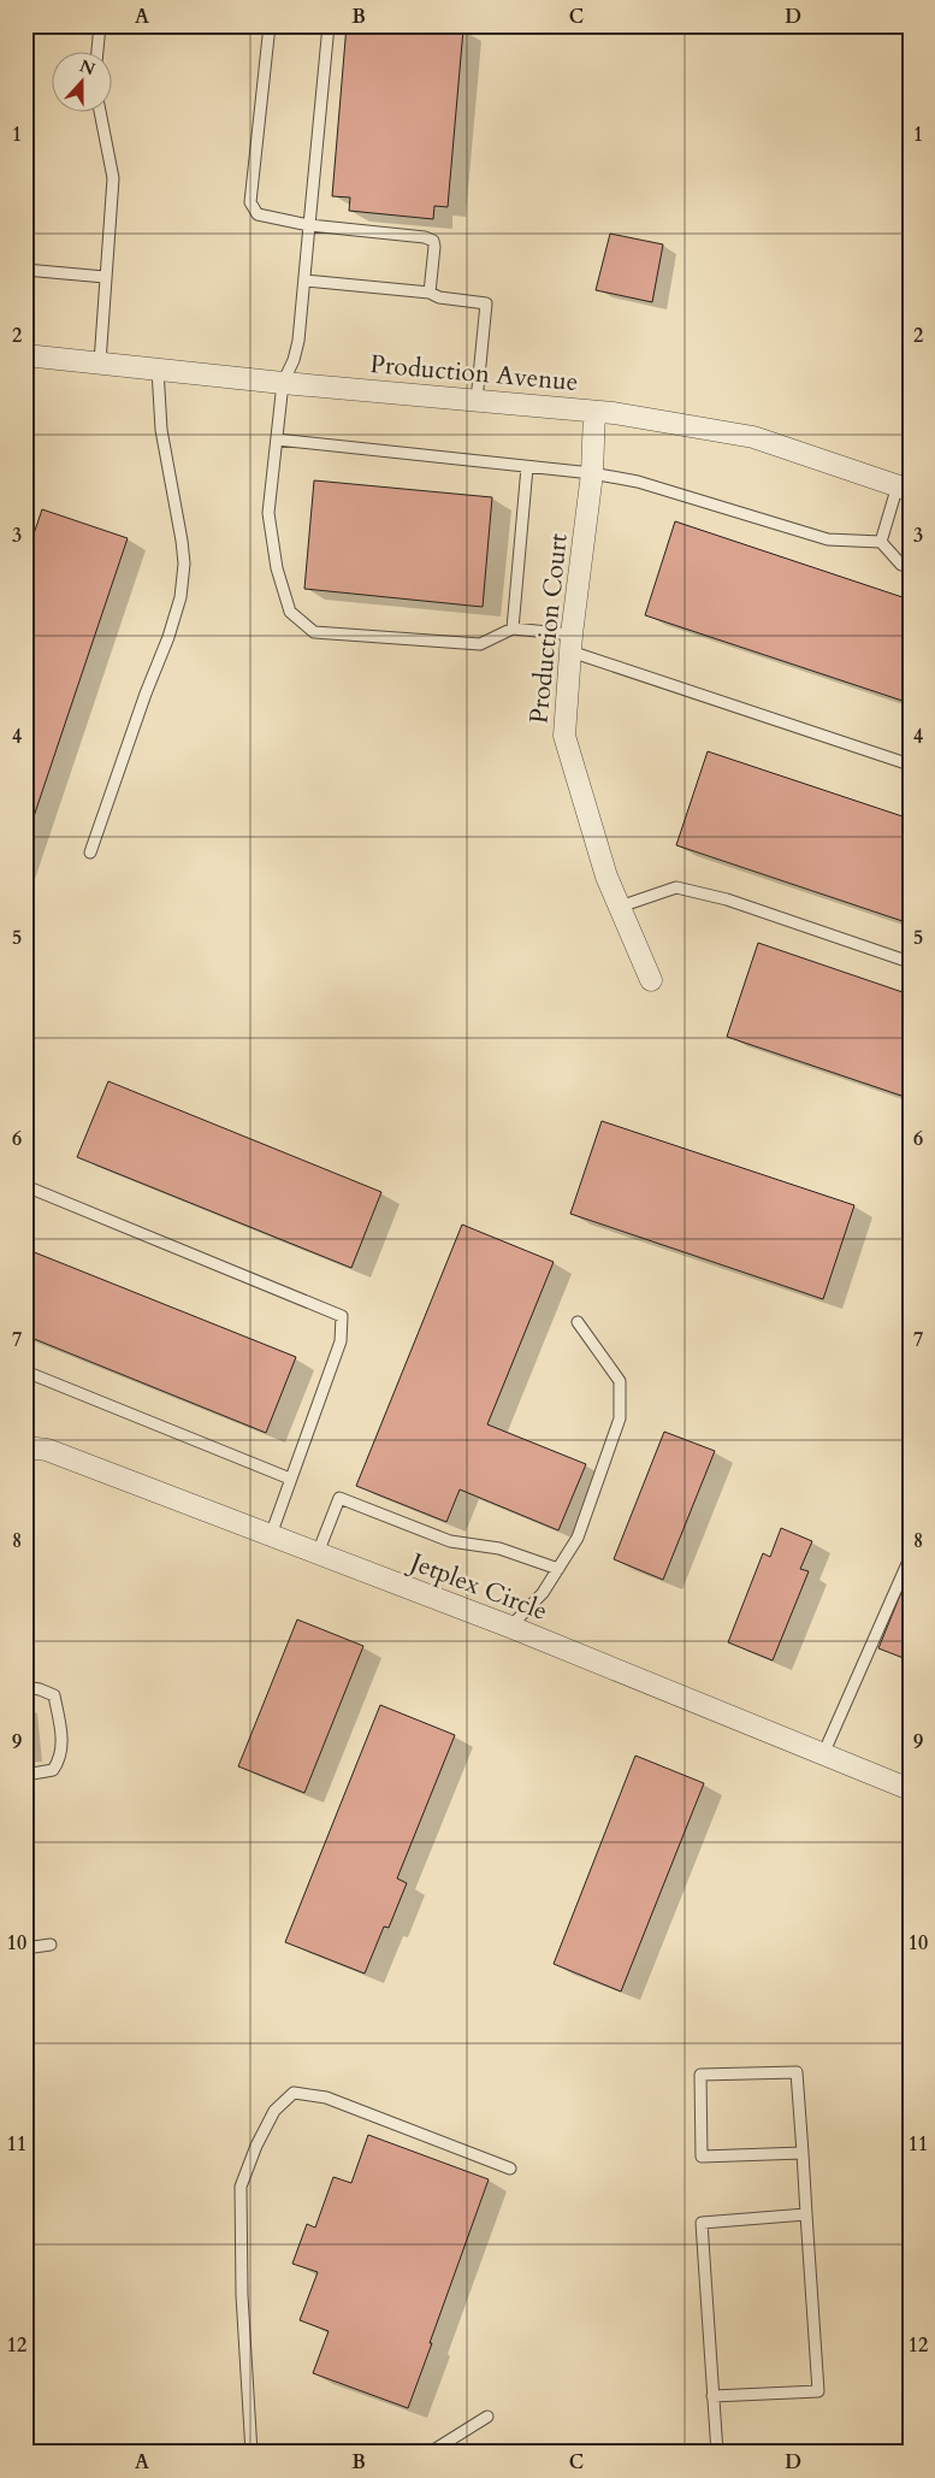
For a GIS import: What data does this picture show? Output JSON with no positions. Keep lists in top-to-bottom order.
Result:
{
  "streets": {
    "street": ["Production Avenue", "Production Court", "Jetplex Circle"]
  },
  "crossings": [
    ["Production Avenue", "Production Court"]
  ],
  "north": "top",
  "grid": {
    "columns": [
      "A",
      "B",
      "C",
      "D"
    ],
    "rows": [
      "1",
      "2",
      "3",
      "4",
      "5",
      "6",
      "7",
      "8",
      "9",
      "10",
      "11",
      "12"
    ]
  }
}
